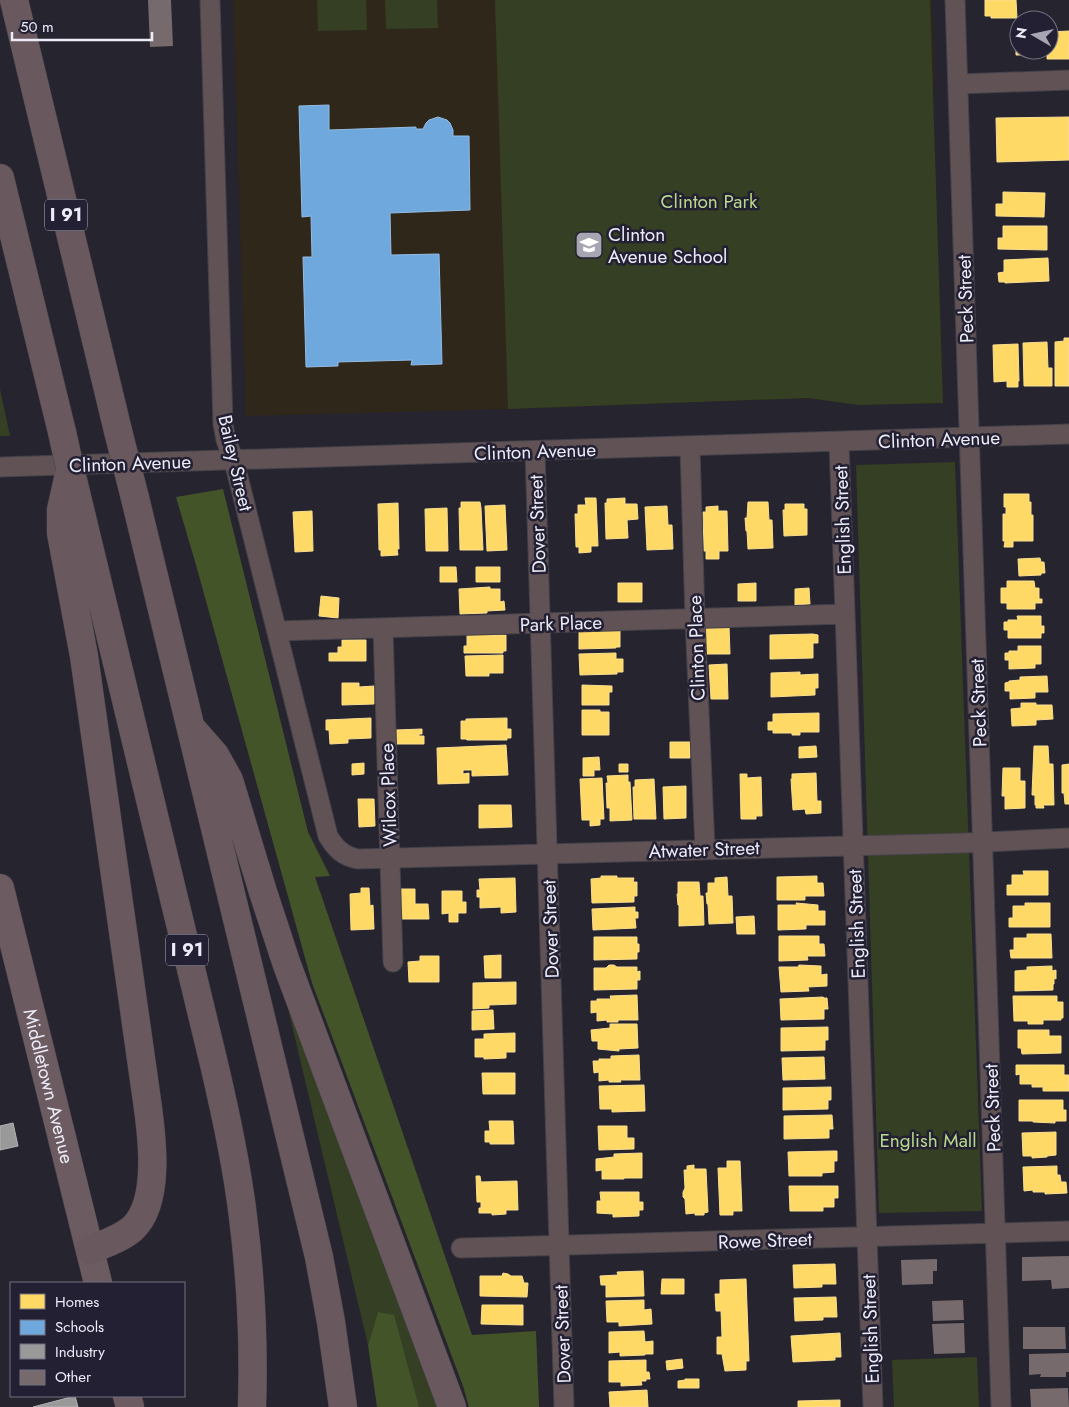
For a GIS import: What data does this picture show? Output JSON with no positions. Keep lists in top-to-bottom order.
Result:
{
  "streets": {
    "highway": ["I 91"],
    "main road": ["Middletown Avenue"],
    "street": [
      "Peck Street",
      "Clinton Avenue",
      "Bailey Street",
      "English Street",
      "Dover Street",
      "Park Place",
      "Clinton Place",
      "Wilcox Place",
      "Atwater Street",
      "Rowe Street"
    ]
  },
  "crossings": [
    ["Peck Street", "Clinton Avenue"],
    ["Peck Street", "Atwater Street"],
    ["Peck Street", "Rowe Street"],
    ["Clinton Avenue", "Bailey Street"],
    ["Clinton Avenue", "English Street"],
    ["Clinton Avenue", "Dover Street"],
    ["Clinton Avenue", "Clinton Place"],
    ["Bailey Street", "Park Place"],
    ["Bailey Street", "Atwater Street"],
    ["English Street", "Park Place"],
    ["English Street", "Atwater Street"],
    ["English Street", "Rowe Street"],
    ["Dover Street", "Park Place"],
    ["Dover Street", "Atwater Street"],
    ["Dover Street", "Rowe Street"],
    ["Park Place", "Clinton Place"],
    ["Park Place", "Wilcox Place"],
    ["Clinton Place", "Atwater Street"],
    ["Wilcox Place", "Atwater Street"]
  ],
  "parks": ["Clinton Park", "English Mall"],
  "places": {
    "school or university": ["Clinton Avenue School"]
  },
  "legend": [
    "Homes",
    "Schools",
    "Industry",
    "Other"
  ],
  "scale_bar": "50 m",
  "north": "left"
}
